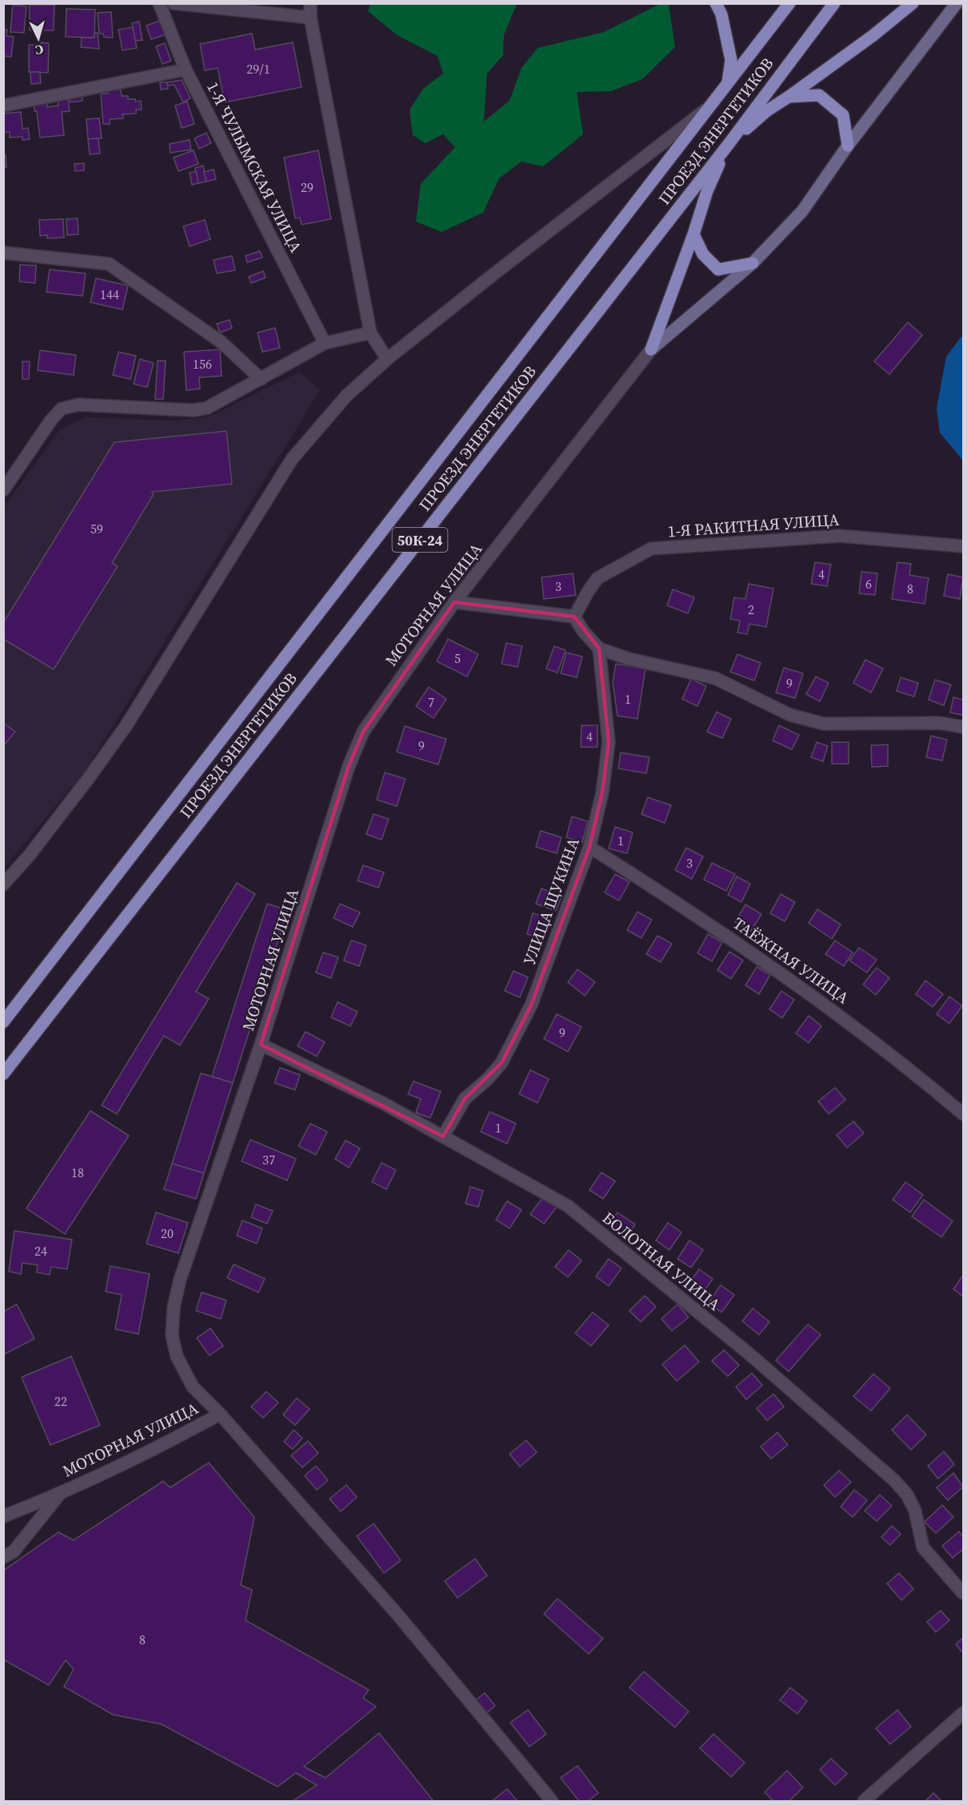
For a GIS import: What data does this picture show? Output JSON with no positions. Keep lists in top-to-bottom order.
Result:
{
  "streets": {
    "main road": ["ПРОЕЗД ЭНЕРГЕТИКОВ", "50К-24"],
    "street": [
      "1-Я ЧУЛЫМСКАЯ УЛИЦА",
      "1-Я РАКИТНАЯ УЛИЦА",
      "МОТОРНАЯ УЛИЦА",
      "УЛИЦА ЩУКИНА",
      "ТАЁЖНАЯ УЛИЦА",
      "БОЛОТНАЯ УЛИЦА"
    ]
  },
  "crossings": [
    ["МОТОРНАЯ УЛИЦА", "БОЛОТНАЯ УЛИЦА"],
    ["УЛИЦА ЩУКИНА", "ТАЁЖНАЯ УЛИЦА"],
    ["УЛИЦА ЩУКИНА", "БОЛОТНАЯ УЛИЦА"]
  ],
  "house_numbers": [
    "29/1",
    "29",
    "144",
    "156",
    "59",
    "4",
    "6",
    "3",
    "8",
    "2",
    "5",
    "9",
    "1",
    "7",
    "4",
    "9",
    "1",
    "3",
    "9",
    "1",
    "37",
    "18",
    "20",
    "24",
    "22",
    "8"
  ],
  "north": "bottom"
}
